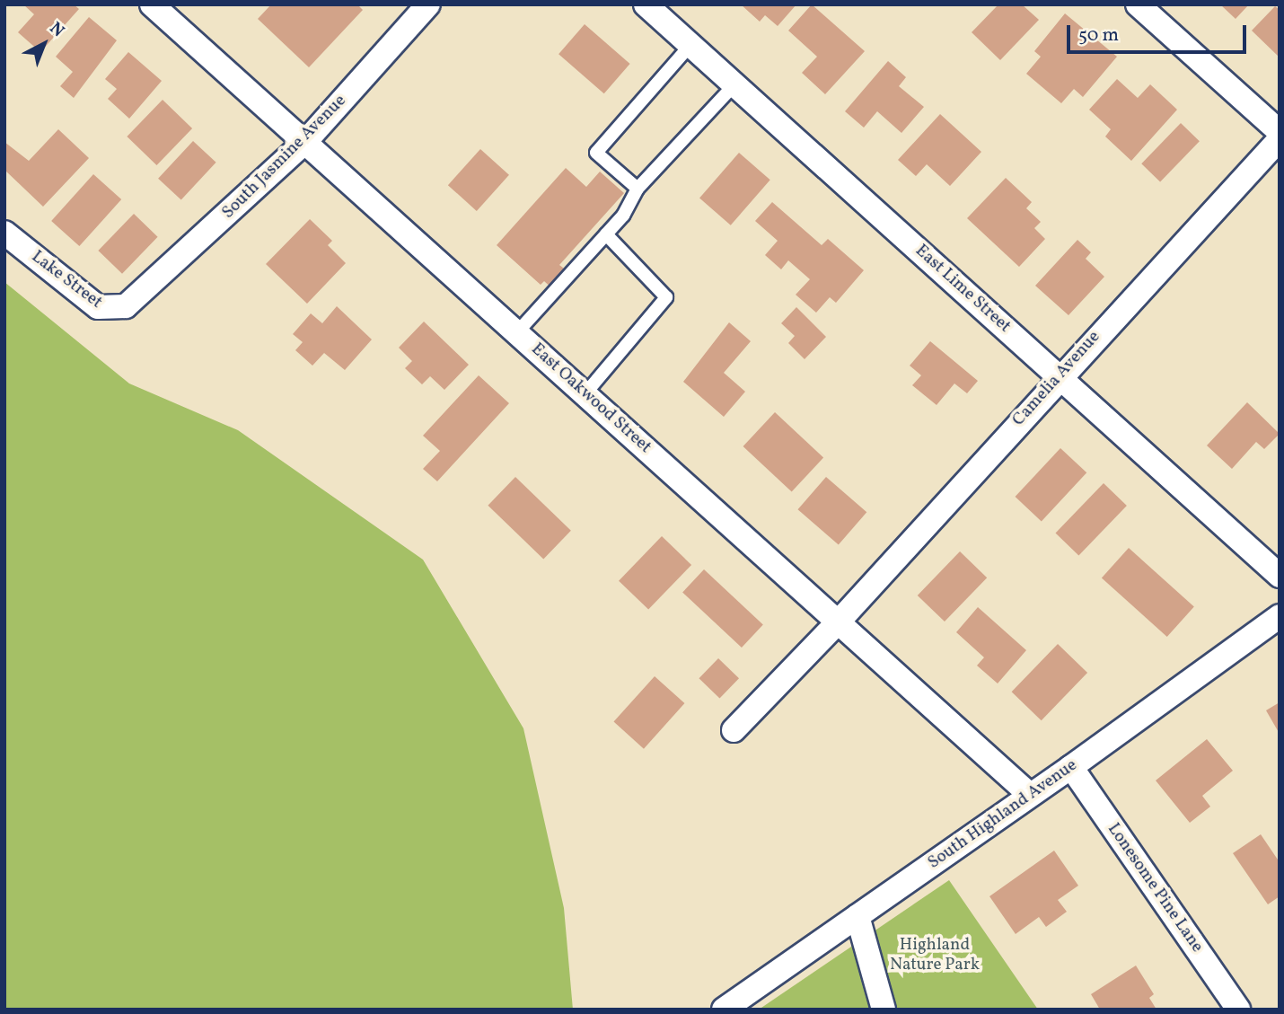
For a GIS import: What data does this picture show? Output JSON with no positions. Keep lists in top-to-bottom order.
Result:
{
  "streets": {
    "street": [
      "South Jasmine Avenue",
      "Lake Street",
      "East Lime Street",
      "Camelia Avenue",
      "East Oakwood Street",
      "South Highland Avenue",
      "Lonesome Pine Lane"
    ]
  },
  "crossings": [
    ["South Jasmine Avenue", "Lake Street"],
    ["South Jasmine Avenue", "East Oakwood Street"],
    ["East Lime Street", "Camelia Avenue"],
    ["Camelia Avenue", "East Oakwood Street"],
    ["East Oakwood Street", "South Highland Avenue"],
    ["South Highland Avenue", "Lonesome Pine Lane"]
  ],
  "parks": ["Highland Nature Park"],
  "scale_bar": "50 m",
  "north": "top right"
}
